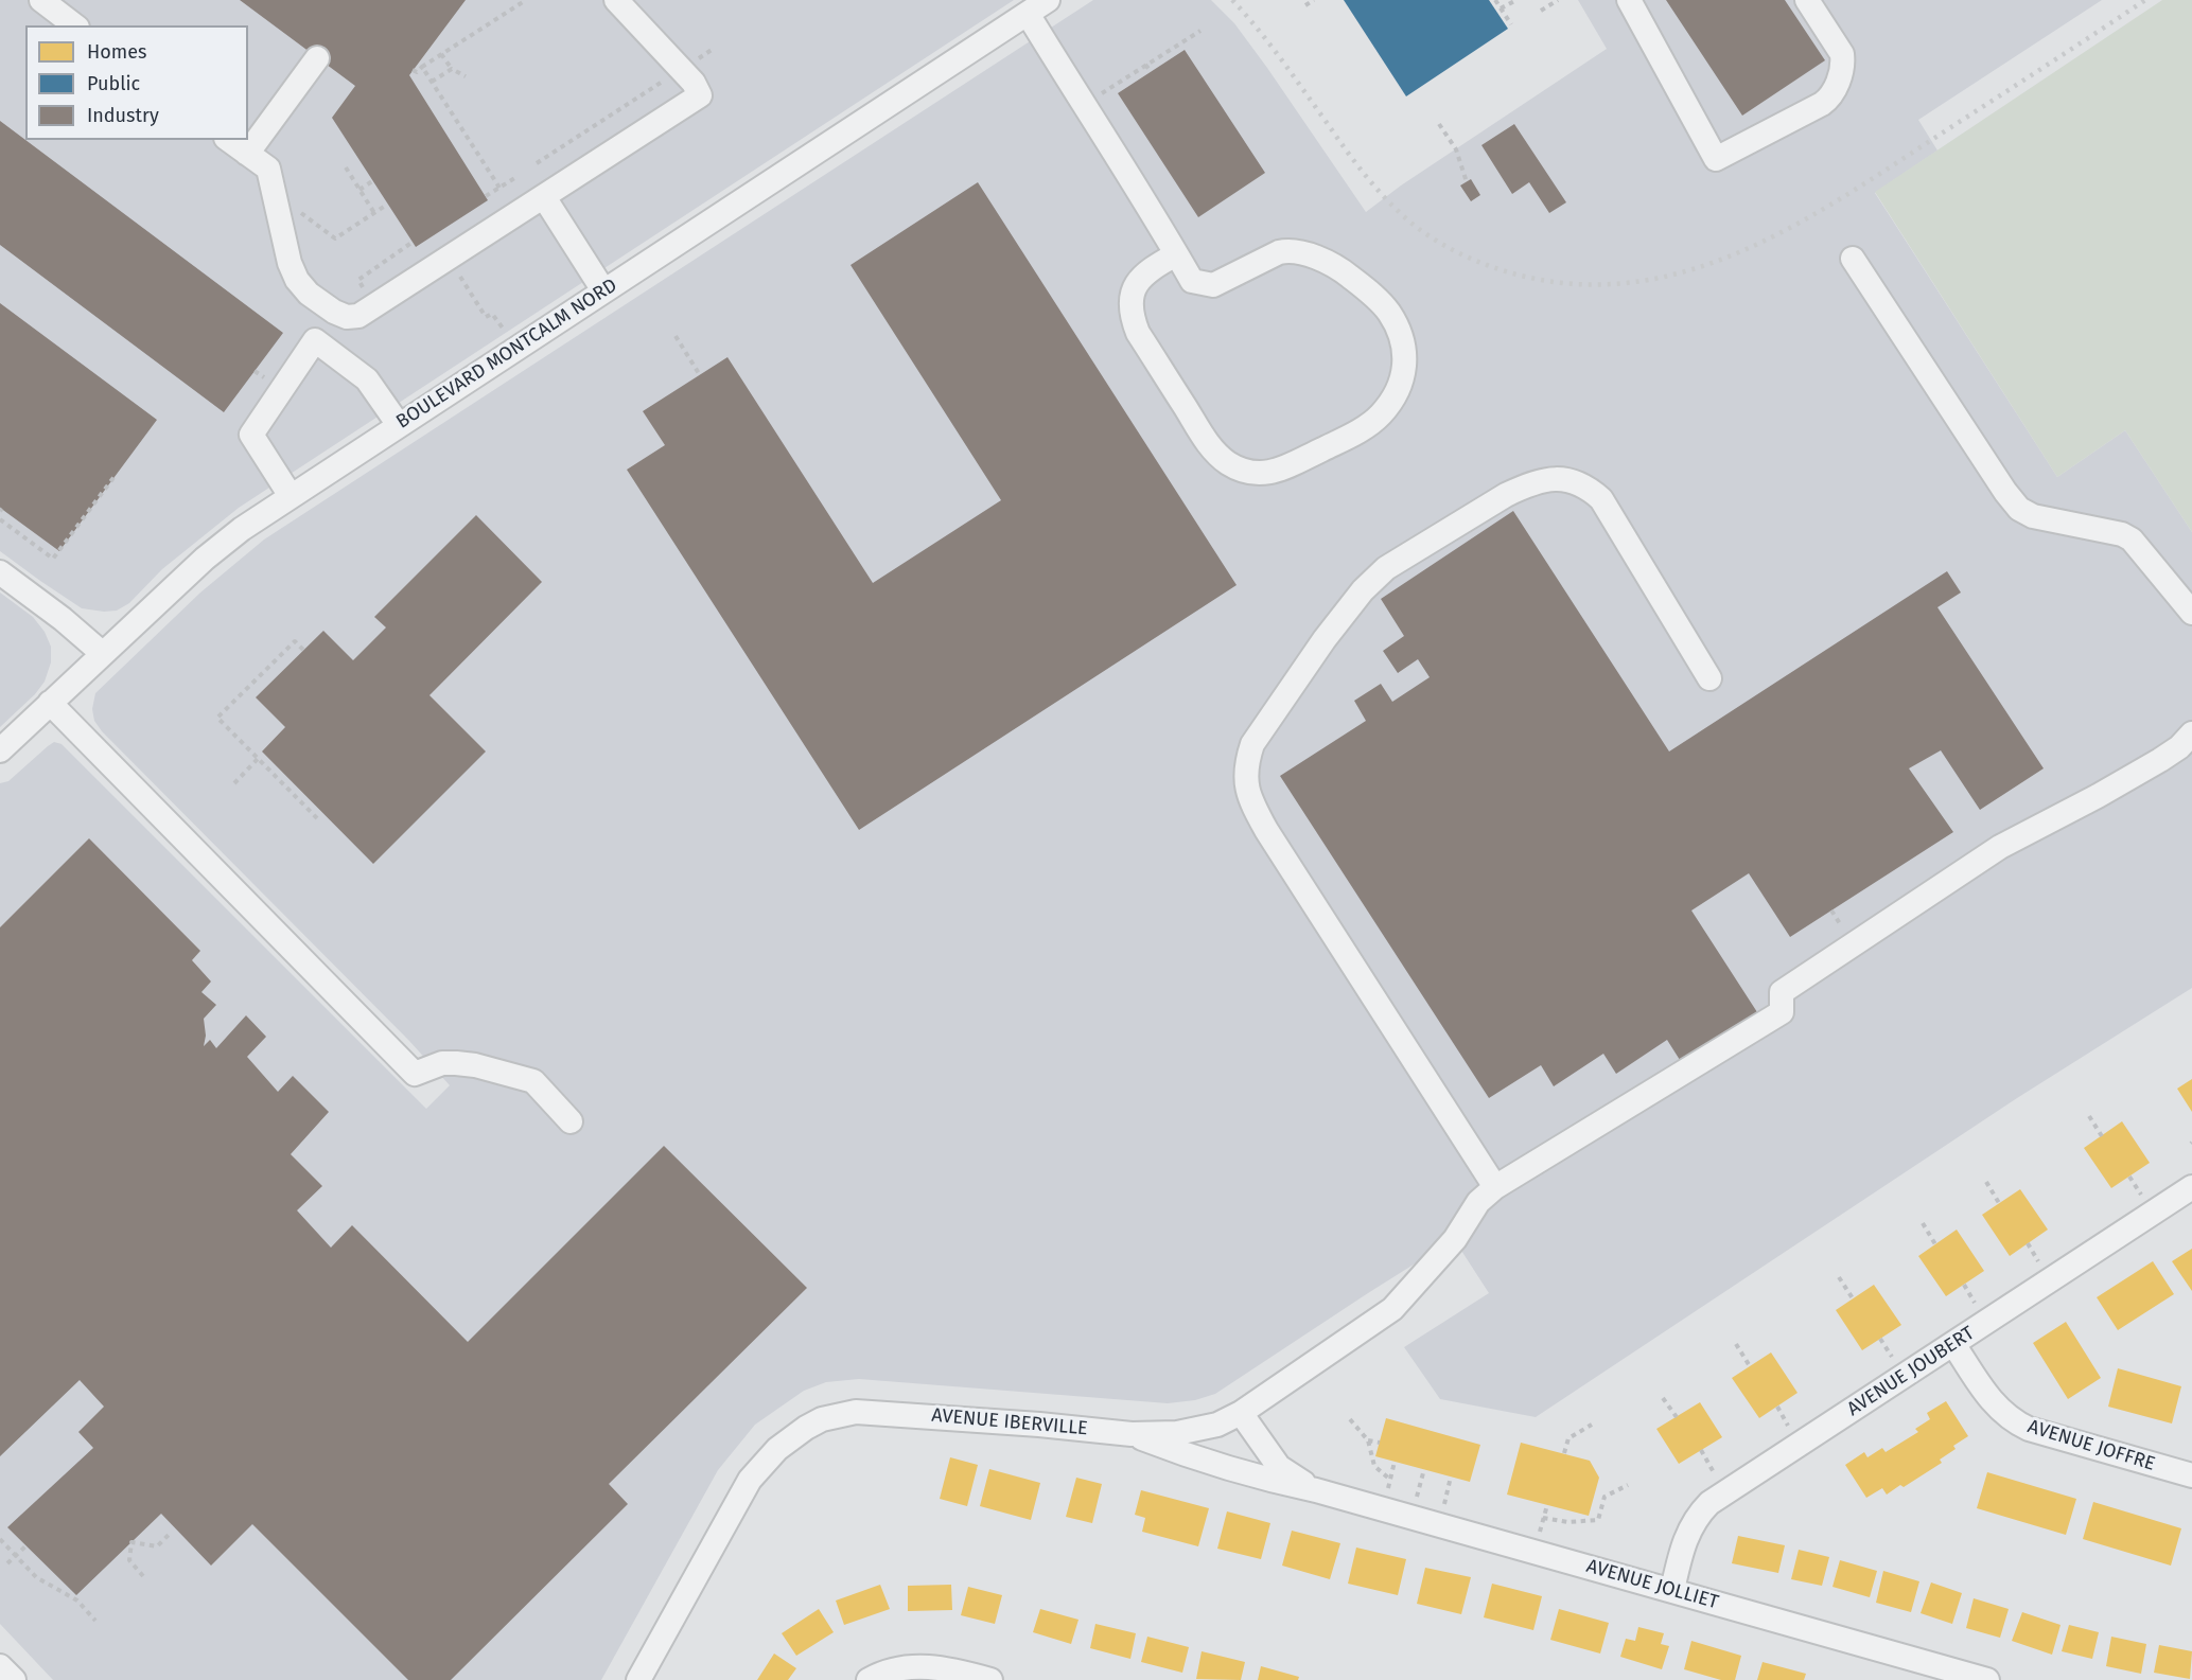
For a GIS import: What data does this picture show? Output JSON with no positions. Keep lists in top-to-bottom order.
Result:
{
  "streets": {
    "street": [
      "BOULEVARD MONTCALM NORD",
      "AVENUE JOUBERT",
      "AVENUE IBERVILLE",
      "AVENUE JOFFRE",
      "AVENUE JOLLIET"
    ]
  },
  "crossings": [
    ["AVENUE JOUBERT", "AVENUE JOFFRE"],
    ["AVENUE JOUBERT", "AVENUE JOLLIET"],
    ["AVENUE IBERVILLE", "AVENUE JOLLIET"]
  ],
  "legend": ["Homes", "Public", "Industry"]
}
